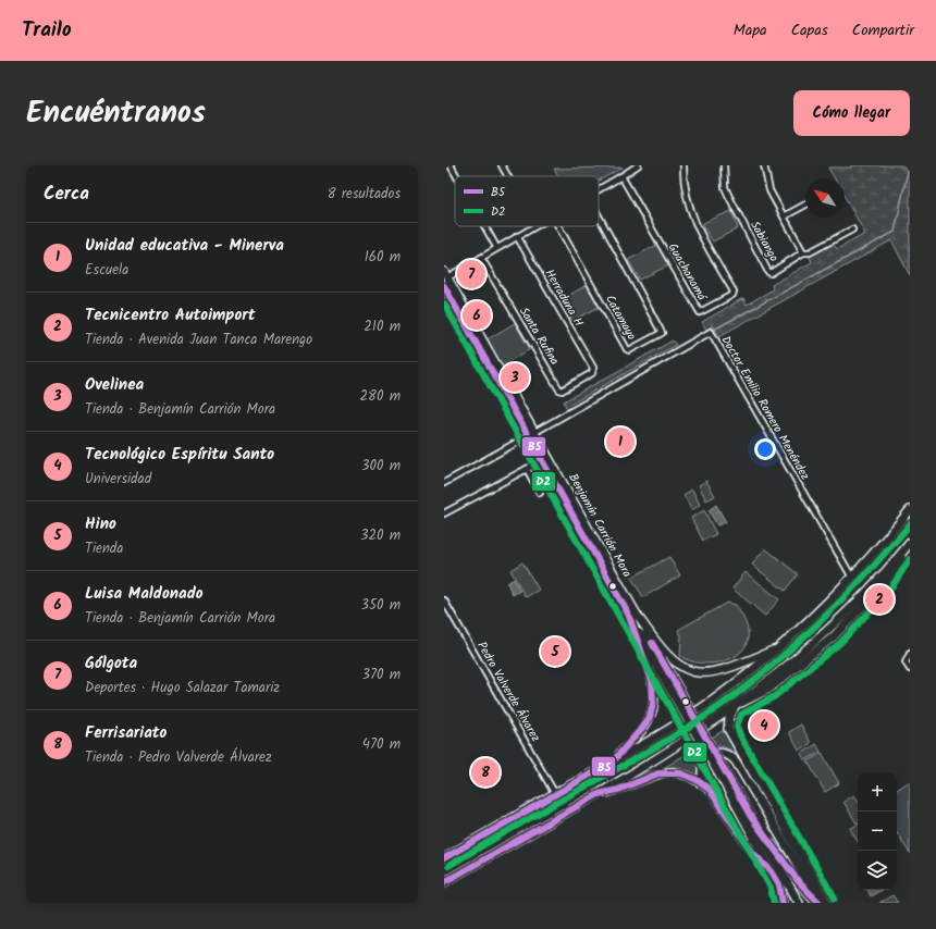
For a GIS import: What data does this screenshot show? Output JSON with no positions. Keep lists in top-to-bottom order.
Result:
{
  "streets": {
    "main road": ["Benjamín Carrión Mora"],
    "street": [
      "Sabiango",
      "Guachanamá",
      "Herraduna H",
      "Catamayo",
      "Santa Rufina",
      "Doctor Emilio Romero Menéndez",
      "Pedro Valverde Álvarez"
    ]
  },
  "crossings": [
    ["Herraduna H", "Santa Rufina"],
    ["Doctor Emilio Romero Menéndez", "Benjamín Carrión Mora"]
  ],
  "lines": ["transit line B5", "transit line D2"],
  "legend": ["B5", "D2"],
  "north": "top left",
  "page": {
    "header": "Trailo",
    "nav": ["Mapa", "Capas", "Compartir"],
    "title": "Encuéntranos",
    "buttons": "Cómo llegar",
    "heading": ["Cerca", "8 resultados"],
    "list": [
      {
        "mark": "1",
        "name": "Unidad educativa - Minerva",
        "note": "Escuela",
        "value": "160 m"
      },
      {
        "mark": "2",
        "name": "Tecnicentro Autoimport",
        "note": "Tienda · Avenida Juan Tanca Marengo",
        "value": "210 m"
      },
      {
        "mark": "3",
        "name": "Ovelinea",
        "note": "Tienda · Benjamín Carrión Mora",
        "value": "280 m"
      },
      {
        "mark": "4",
        "name": "Tecnológico Espíritu Santo",
        "note": "Universidad",
        "value": "300 m"
      },
      {
        "mark": "5",
        "name": "Hino",
        "note": "Tienda",
        "value": "320 m"
      },
      {
        "mark": "6",
        "name": "Luisa Maldonado",
        "note": "Tienda · Benjamín Carrión Mora",
        "value": "350 m"
      },
      {
        "mark": "7",
        "name": "Gólgota",
        "note": "Deportes · Hugo Salazar Tamariz",
        "value": "370 m"
      },
      {
        "mark": "8",
        "name": "Ferrisariato",
        "note": "Tienda · Pedro Valverde Álvarez",
        "value": "470 m"
      }
    ],
    "pins": [
      "7",
      "6",
      "3",
      "1",
      "2",
      "5",
      "4",
      "8"
    ],
    "map_buttons": ["+", "−"]
  }
}
